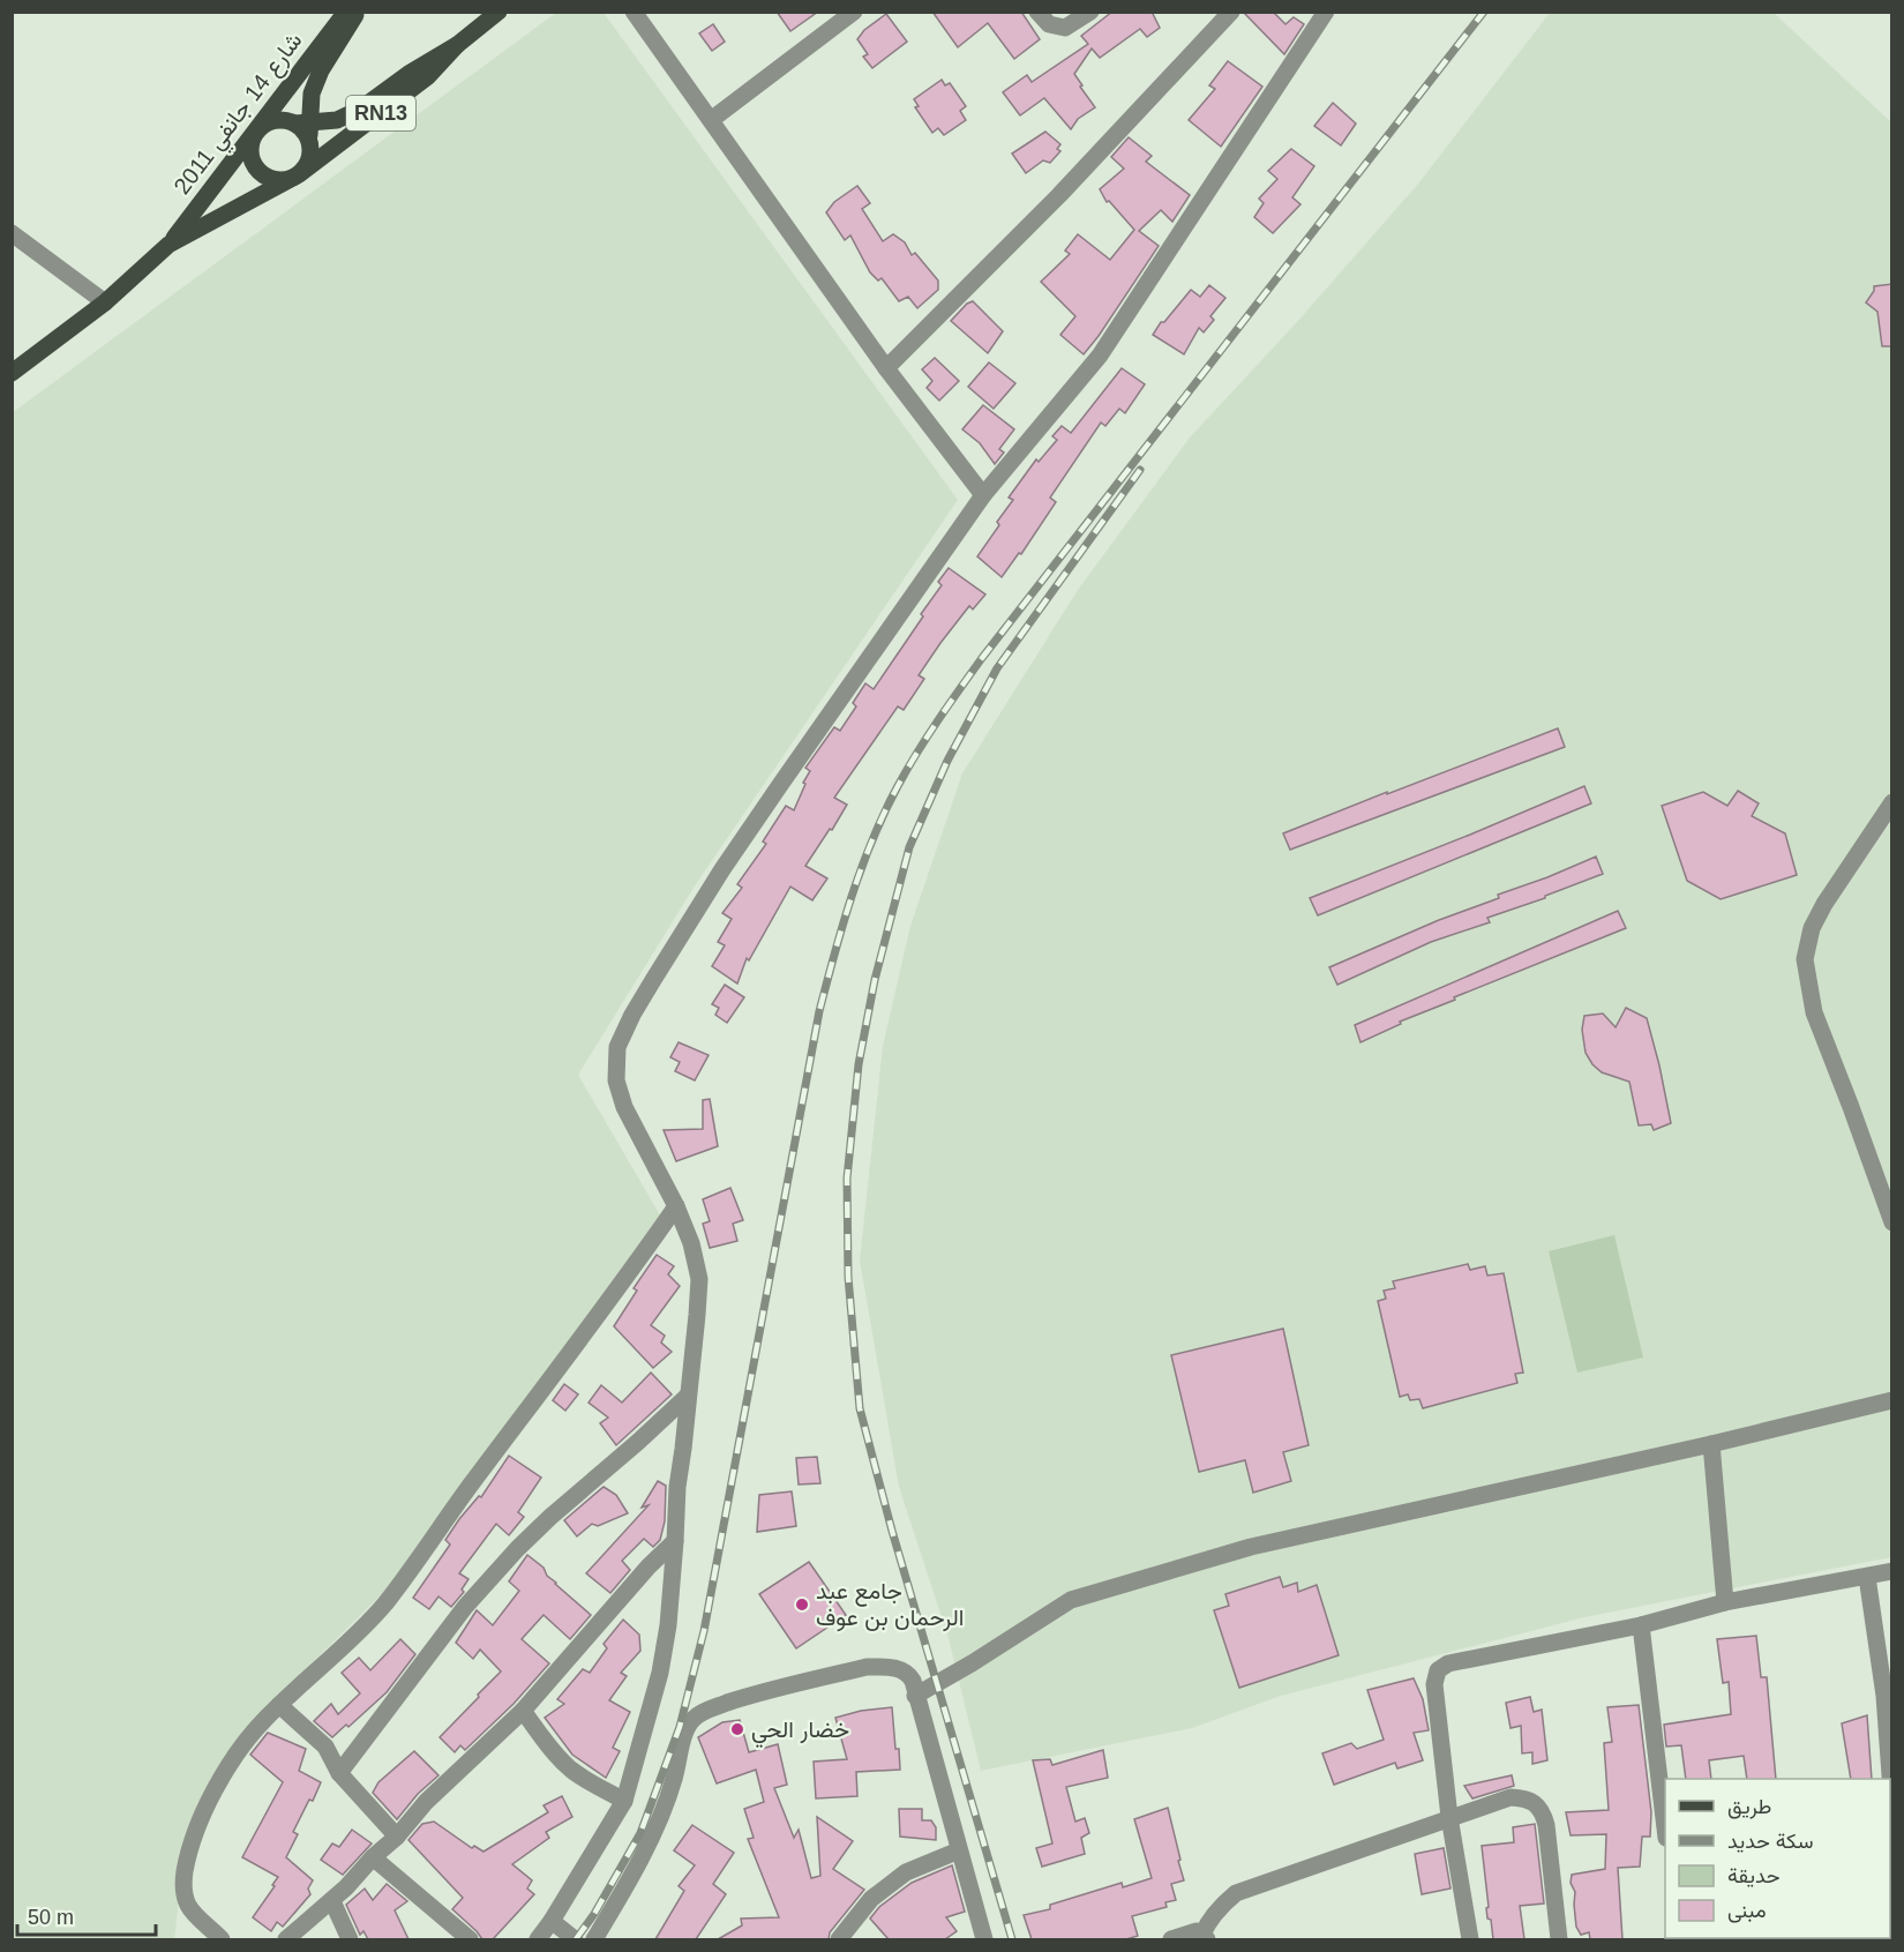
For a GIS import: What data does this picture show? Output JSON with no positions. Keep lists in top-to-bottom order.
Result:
{
  "streets": {
    "main road": ["شارع 14 جانفي 2011", "RN13"]
  },
  "crossings": [
    ["شارع 14 جانفي 2011", "RN13"]
  ],
  "places": ["جامع عبد الرحمان بن عوف", "خضار الحي"],
  "legend": [
    "طريق",
    "سكة حديد",
    "حديقة",
    "مبنى"
  ],
  "scale_bar": "50 m"
}
